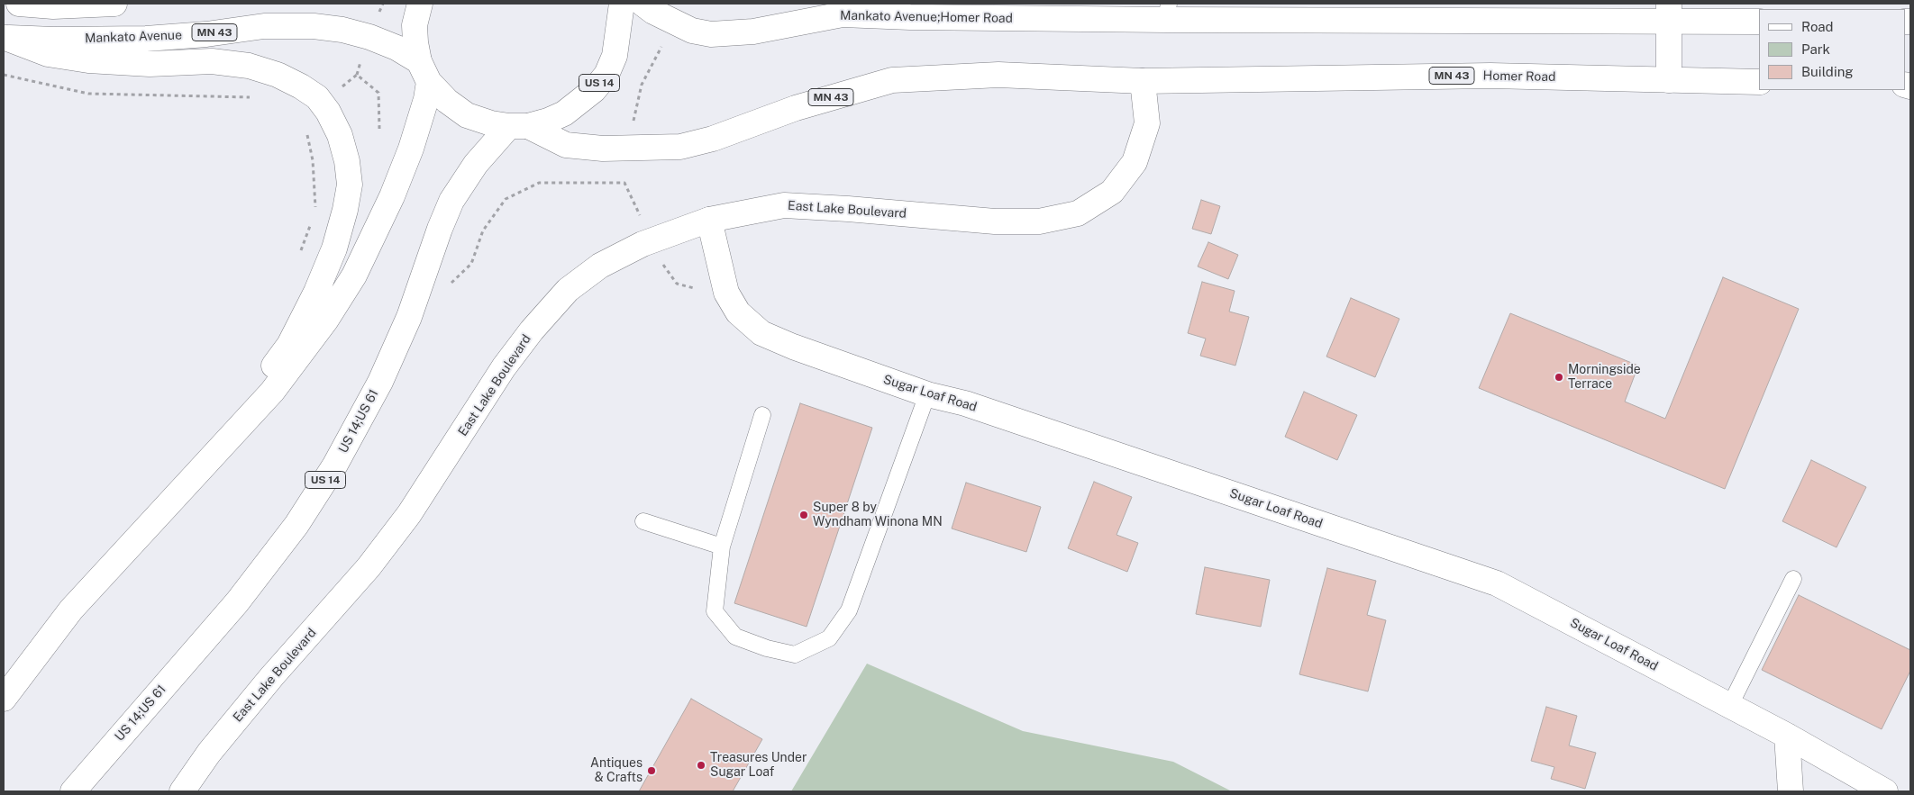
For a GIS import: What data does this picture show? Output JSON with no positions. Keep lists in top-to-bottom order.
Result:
{
  "streets": {
    "main road": [
      "Mankato Avenue;Homer Road",
      "MN 43",
      "Mankato Avenue",
      "Homer Road",
      "US 14",
      "East Lake Boulevard",
      "Sugar Loaf Road",
      "US 14;US 61"
    ]
  },
  "crossings": [
    ["MN 43", "Homer Road"],
    ["MN 43", "US 14"],
    ["MN 43", "East Lake Boulevard"],
    ["MN 43", "US 14;US 61"],
    ["Mankato Avenue", "US 14"],
    ["Homer Road", "East Lake Boulevard"],
    ["US 14", "US 14;US 61"],
    ["East Lake Boulevard", "Sugar Loaf Road"]
  ],
  "places": [
    "Morningside Terrace",
    "Super 8 by Wyndham Winona MN",
    "Treasures Under Sugar Loaf",
    "Antiques & Crafts"
  ],
  "legend": ["Road", "Park", "Building"]
}
